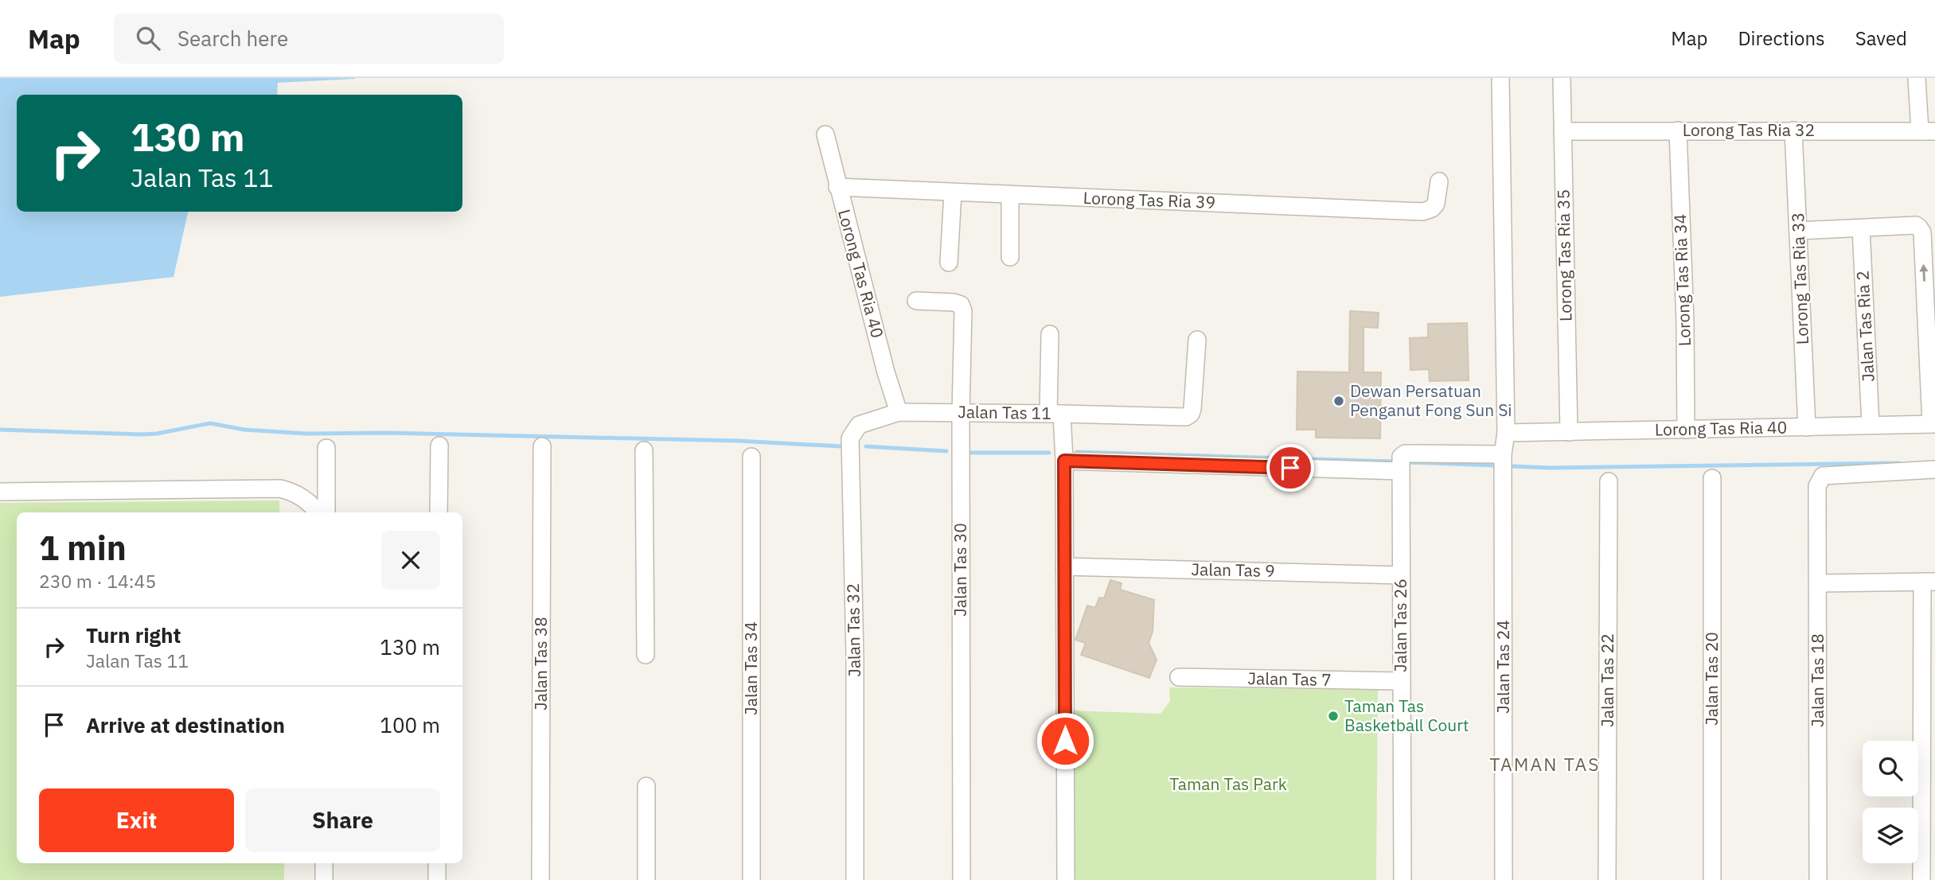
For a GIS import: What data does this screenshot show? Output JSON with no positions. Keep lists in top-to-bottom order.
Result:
{
  "streets": {
    "street": [
      "Lorong Tas Ria 32",
      "Lorong Tas Ria 39",
      "Lorong Tas Ria 35",
      "Lorong Tas Ria 40",
      "Lorong Tas Ria 33",
      "Lorong Tas Ria 34",
      "Jalan Tas Ria 2",
      "Jalan Tas 11",
      "Jalan Tas 30",
      "Jalan Tas 9",
      "Jalan Tas 26",
      "Jalan Tas 32",
      "Jalan Tas 38",
      "Jalan Tas 24",
      "Jalan Tas 34",
      "Jalan Tas 20",
      "Jalan Tas 7",
      "Jalan Tas 22",
      "Jalan Tas 18"
    ]
  },
  "crossings": [
    ["Lorong Tas Ria 32", "Lorong Tas Ria 35"],
    ["Lorong Tas Ria 32", "Lorong Tas Ria 33"],
    ["Lorong Tas Ria 32", "Lorong Tas Ria 34"],
    ["Lorong Tas Ria 39", "Lorong Tas Ria 40"],
    ["Lorong Tas Ria 35", "Lorong Tas Ria 40"],
    ["Lorong Tas Ria 40", "Lorong Tas Ria 33"],
    ["Lorong Tas Ria 40", "Lorong Tas Ria 34"],
    ["Lorong Tas Ria 40", "Jalan Tas Ria 2"],
    ["Lorong Tas Ria 40", "Jalan Tas 11"],
    ["Lorong Tas Ria 40", "Jalan Tas 32"],
    ["Lorong Tas Ria 40", "Jalan Tas 24"],
    ["Jalan Tas 11", "Jalan Tas 30"],
    ["Jalan Tas 11", "Jalan Tas 9"],
    ["Jalan Tas 11", "Jalan Tas 32"],
    ["Jalan Tas 9", "Jalan Tas 26"],
    ["Jalan Tas 26", "Jalan Tas 7"]
  ],
  "districts": ["TAMAN TAS"],
  "parks": ["Taman Tas Park"],
  "places": ["Dewan Persatuan Penganut Fong Sun Si", "Taman Tas Basketball Court"],
  "page": {
    "header": "Map",
    "search": "Search here",
    "nav": ["Map", "Directions", "Saved"],
    "turn": ["130 m", "Jalan Tas 11"],
    "heading": ["1 min", "230 m · 14:45"],
    "list": [
      {
        "name": "Turn right",
        "note": "Jalan Tas 11",
        "value": "130 m"
      },
      {
        "name": "Arrive at destination",
        "value": "100 m"
      }
    ],
    "buttons": ["Exit", "Share"]
  }
}
